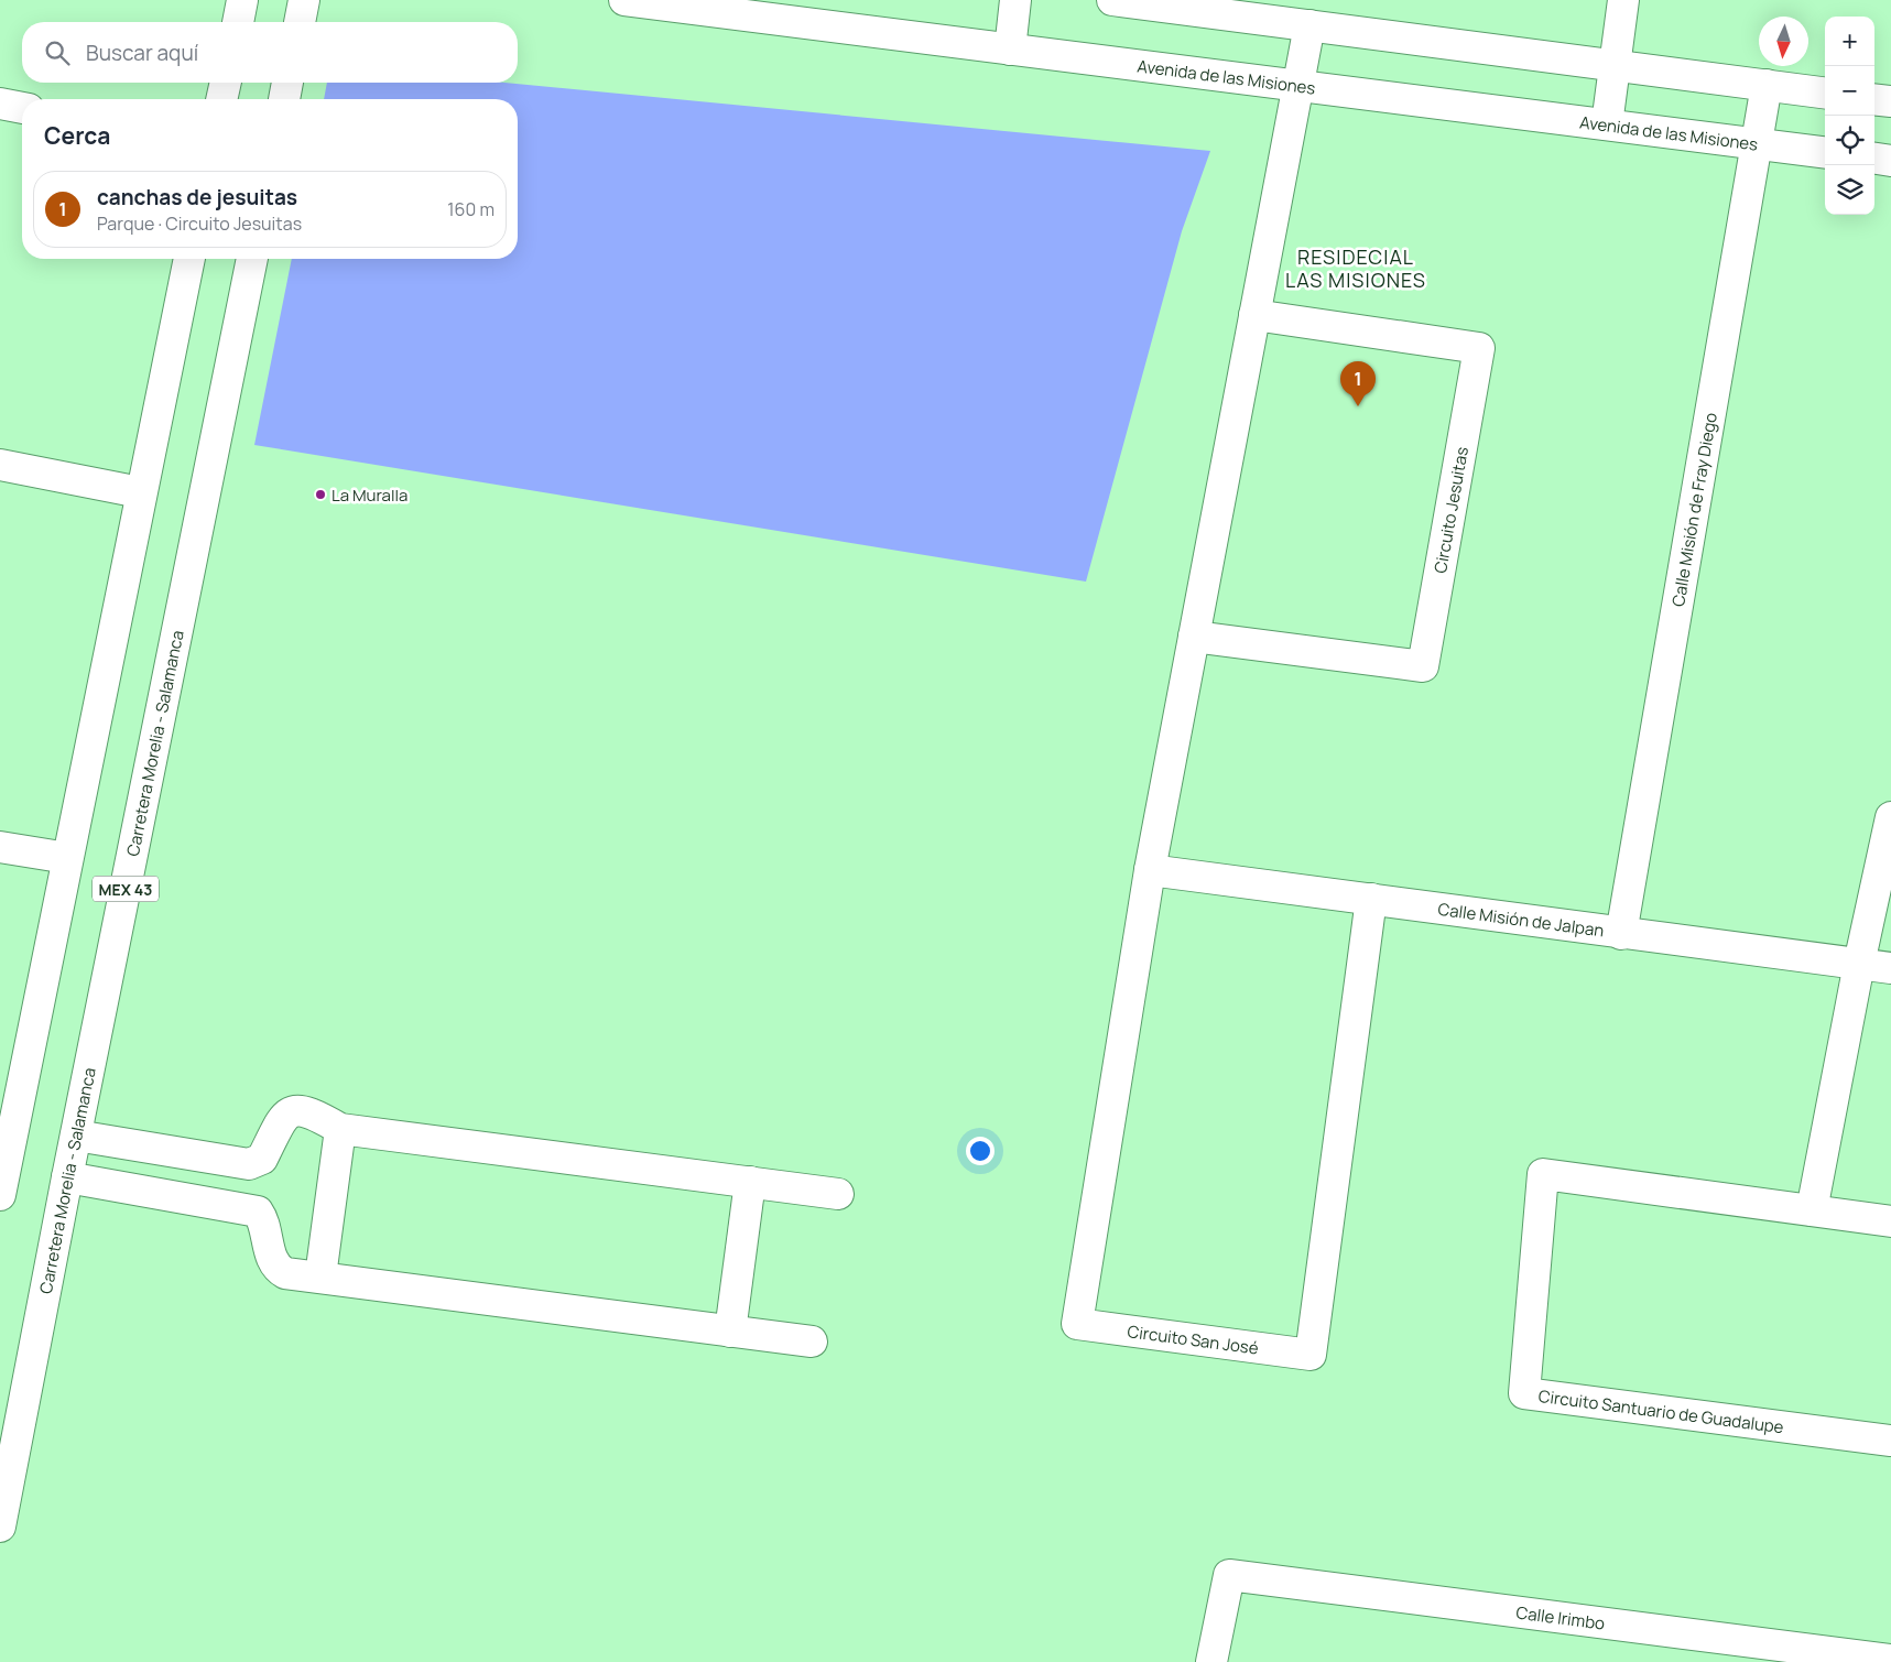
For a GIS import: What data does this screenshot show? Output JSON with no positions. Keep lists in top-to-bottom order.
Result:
{
  "streets": {
    "street": [
      "Avenida de las Misiones",
      "Calle Misión de Fray Diego",
      "Circuito Jesuitas",
      "Carretera Morelia - Salamanca",
      "MEX 43",
      "Calle Misión de Jalpan",
      "Circuito San José",
      "Circuito Santuario de Guadalupe",
      "Calle Irimbo"
    ]
  },
  "crossings": [
    ["Avenida de las Misiones", "Calle Misión de Fray Diego"],
    ["Calle Misión de Fray Diego", "Calle Misión de Jalpan"],
    ["Calle Misión de Jalpan", "Circuito San José"]
  ],
  "districts": ["RESIDECIAL LAS MISIONES"],
  "places": ["La Muralla"],
  "north": "bottom",
  "page": {
    "map_buttons": ["+", "−"],
    "search": "Buscar aquí",
    "heading": "Cerca",
    "list": [
      {
        "mark": "1",
        "name": "canchas de jesuitas",
        "note": "Parque · Circuito Jesuitas",
        "value": "160 m"
      }
    ],
    "pins": "1"
  }
}
